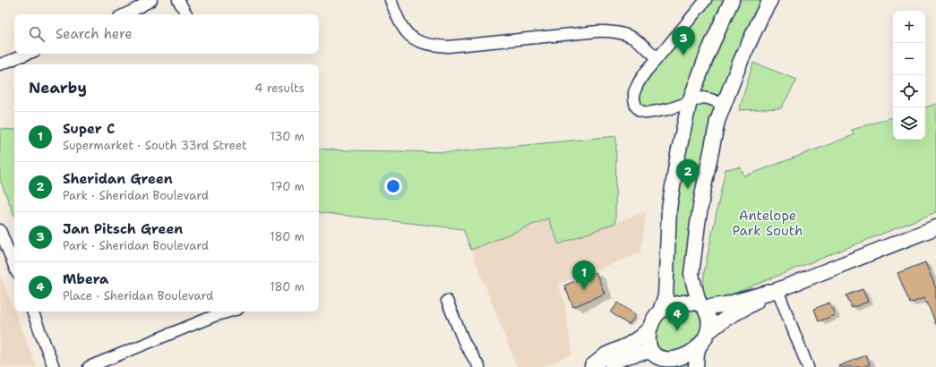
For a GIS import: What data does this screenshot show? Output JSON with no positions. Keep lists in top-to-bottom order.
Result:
{
  "parks": ["Antelope Park South"],
  "page": {
    "map_buttons": ["+", "−"],
    "search": "Search here",
    "pins": [
      "3",
      "2",
      "1",
      "4"
    ],
    "heading": ["Nearby", "4 results"],
    "list": [
      {
        "mark": "1",
        "name": "Super C",
        "note": "Supermarket · South 33rd Street",
        "value": "130 m"
      },
      {
        "mark": "2",
        "name": "Sheridan Green",
        "note": "Park · Sheridan Boulevard",
        "value": "170 m"
      },
      {
        "mark": "3",
        "name": "Jan Pitsch Green",
        "note": "Park · Sheridan Boulevard",
        "value": "180 m"
      },
      {
        "mark": "4",
        "name": "Mbera",
        "note": "Place · Sheridan Boulevard",
        "value": "180 m"
      }
    ]
  }
}
